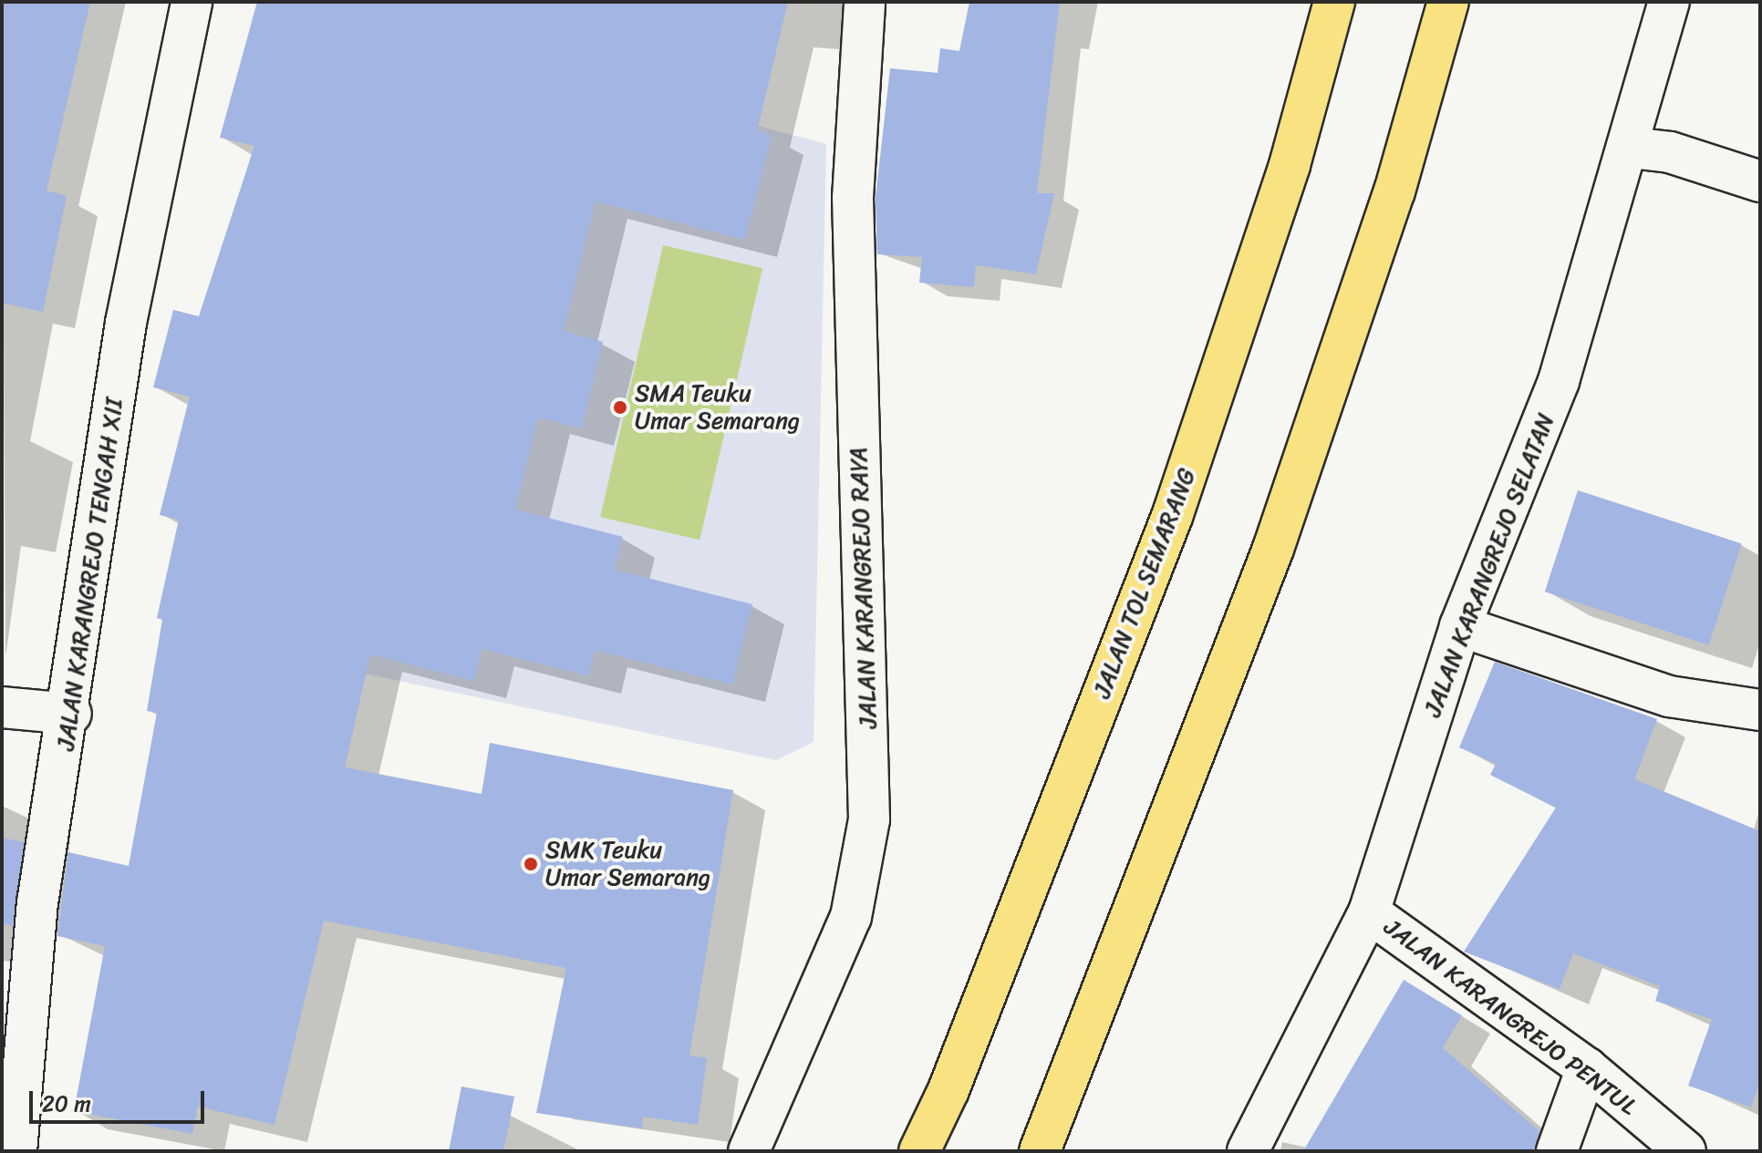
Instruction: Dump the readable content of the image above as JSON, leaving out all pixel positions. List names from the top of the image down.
{
  "streets": {
    "highway": ["JALAN TOL SEMARANG"],
    "street": [
      "JALAN KARANGREJO SELATAN",
      "JALAN KARANGREJO TENGAH XII",
      "JALAN KARANGREJO RAYA",
      "JALAN KARANGREJO PENTUL"
    ]
  },
  "crossings": [
    ["JALAN KARANGREJO SELATAN", "JALAN KARANGREJO PENTUL"]
  ],
  "places": ["SMA Teuku Umar Semarang", "SMK Teuku Umar Semarang"],
  "scale_bar": "20 m"
}
